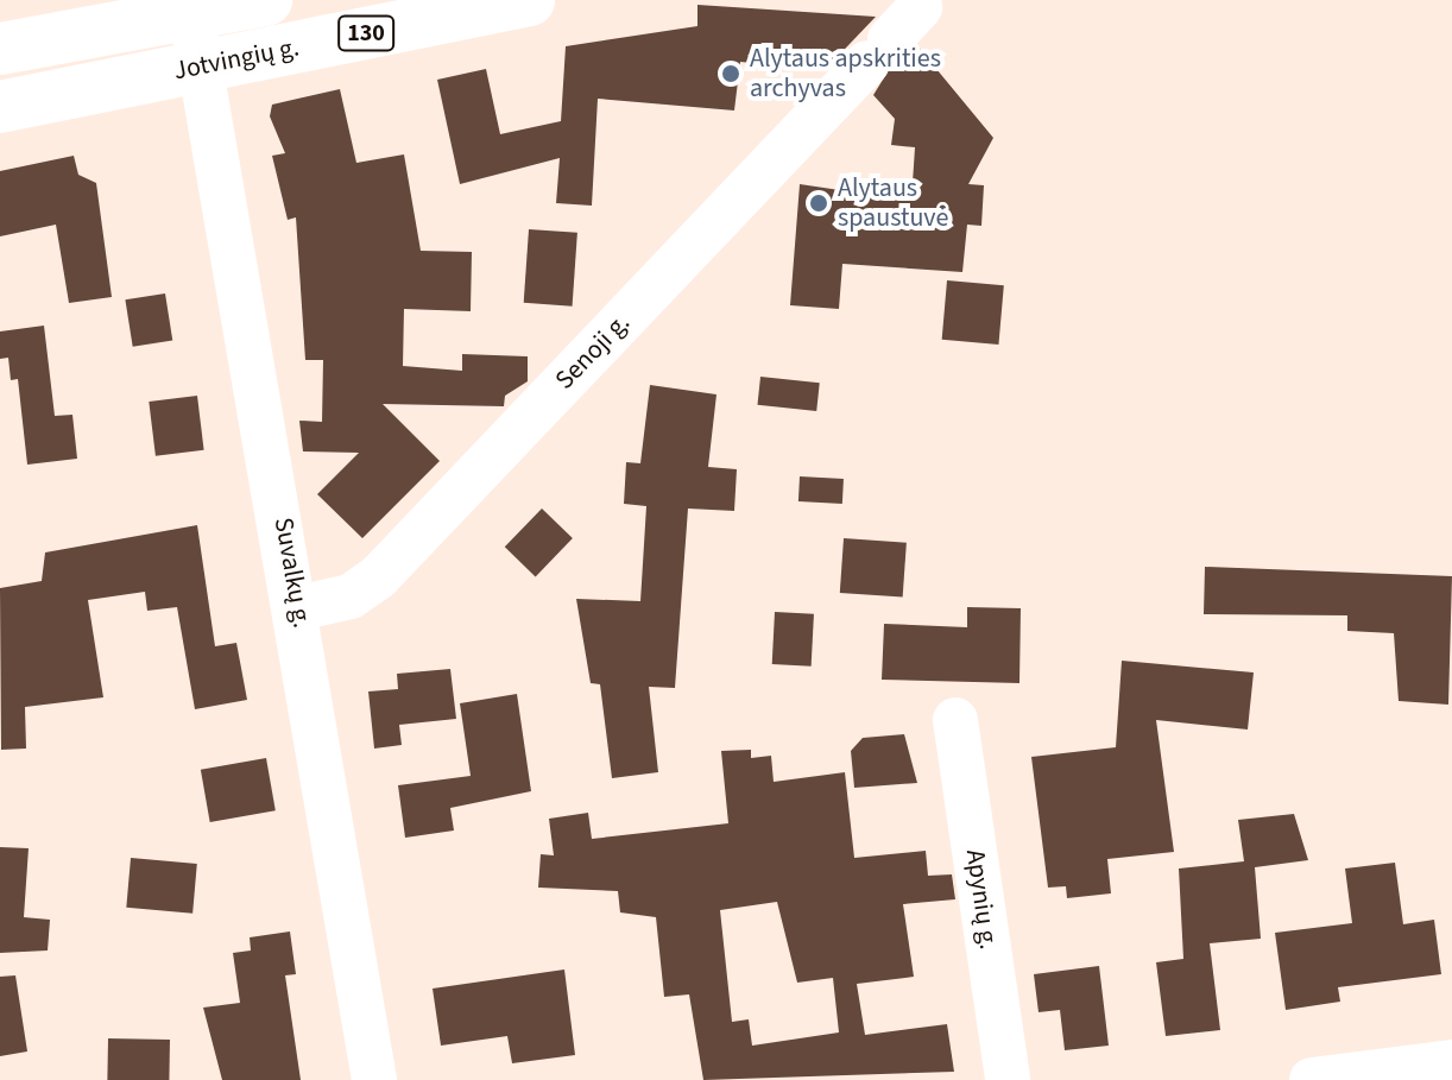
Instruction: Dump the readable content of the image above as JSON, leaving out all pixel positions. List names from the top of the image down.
{
  "streets": {
    "main road": ["130", "Jotvingių g."],
    "street": ["Senoji g.", "Suvalkų g.", "Apynių g."]
  },
  "crossings": [
    ["Jotvingių g.", "Suvalkų g."],
    ["Senoji g.", "Suvalkų g."]
  ],
  "places": ["Alytaus apskrities archyvas", "Alytaus spaustuvė"]
}
